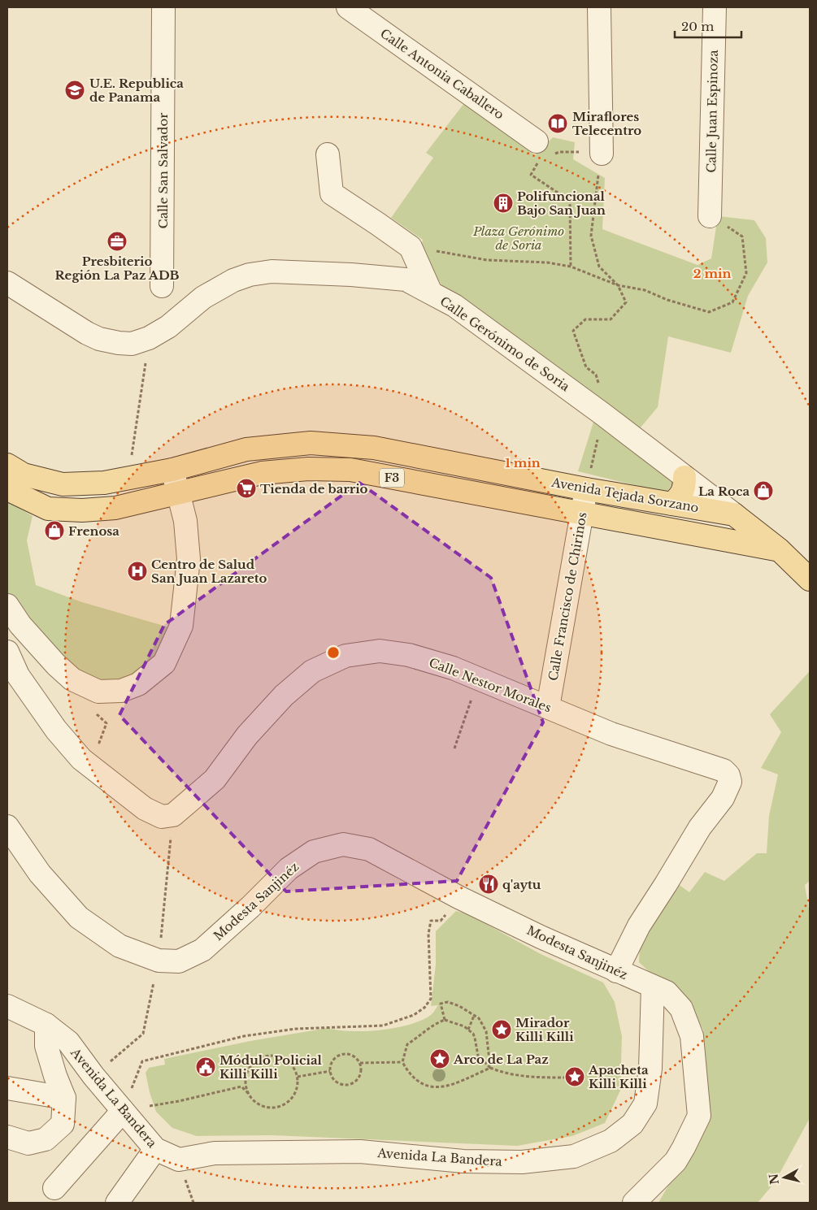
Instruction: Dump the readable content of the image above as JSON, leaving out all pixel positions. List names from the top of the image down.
{
  "streets": {
    "main road": ["F3", "Avenida Tejada Sorzano"],
    "street": [
      "Calle Antonia Caballero",
      "Calle Juan Espinoza",
      "Calle San Salvador",
      "Calle Gerónimo de Soria",
      "Calle Francisco de Chirinos",
      "Calle Nestor Morales",
      "Modesta Sanjinéz",
      "Avenida La Bandera"
    ]
  },
  "crossings": [
    ["Calle Gerónimo de Soria", "Avenida Tejada Sorzano"],
    ["Avenida Tejada Sorzano", "Calle Francisco de Chirinos"],
    ["Calle Francisco de Chirinos", "Calle Nestor Morales"],
    ["Calle Nestor Morales", "Modesta Sanjinéz"],
    ["Modesta Sanjinéz", "Avenida La Bandera"]
  ],
  "parks": ["Plaza Gerónimo de Soria"],
  "places": {
    "school or university": ["U.E. Republica de Panama"],
    "library": ["Miraflores Telecentro"],
    "building": ["Polifuncional Bajo San Juan"],
    "office": ["Presbiterio Región La Paz ADB"],
    "supermarket": ["Tienda de barrio"],
    "shop": ["La Roca", "Frenosa"],
    "hospital": ["Centro de Salud San Juan Lazareto"],
    "restaurant": ["q'aytu"],
    "place": ["Mirador Killi Killi", "Arco de La Paz", "Apacheta Killi Killi"],
    "public building": ["Módulo Policial Killi Killi"]
  },
  "scale_bar": "20 m",
  "north": "left",
  "rings": ["2 min", "1 min"]
}
